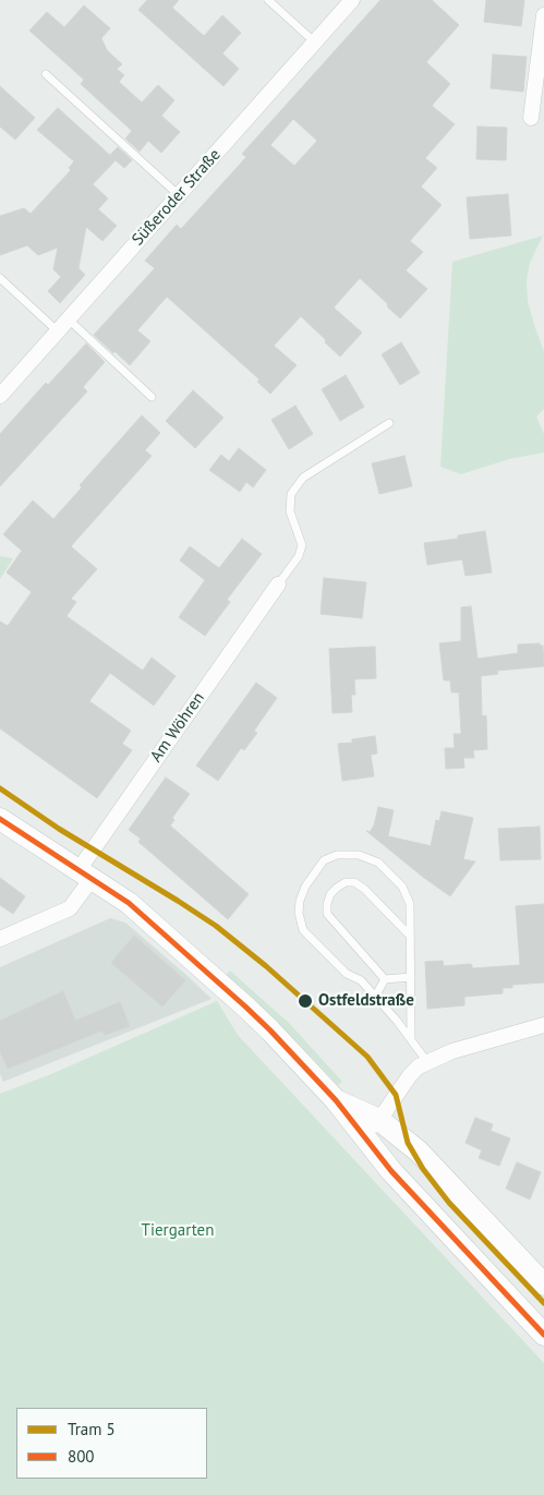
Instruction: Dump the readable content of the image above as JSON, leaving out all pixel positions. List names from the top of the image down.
{
  "streets": {
    "street": ["Süßeroder Straße", "Am Wöhren"]
  },
  "parks": ["Tiergarten"],
  "places": ["Ostfeldstraße"],
  "lines": ["tram line 5", "transit line 800"],
  "legend": ["Tram 5", "800"]
}
